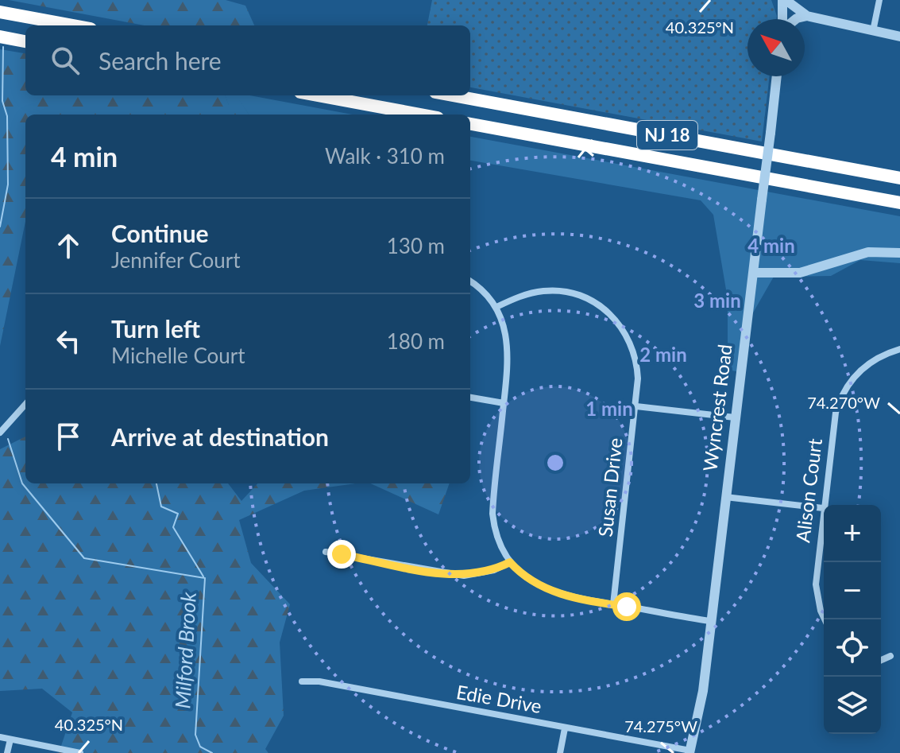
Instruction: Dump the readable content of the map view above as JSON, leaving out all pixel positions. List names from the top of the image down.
{
  "streets": {
    "highway": ["NJ 18"],
    "street": [
      "Wyncrest Road",
      "Susan Drive",
      "Alison Court",
      "Edie Drive"
    ]
  },
  "crossings": [
    ["Wyncrest Road", "Edie Drive"]
  ],
  "water": ["Milford Brook"],
  "north": "top left",
  "page": {
    "search": "Search here",
    "heading": ["4 min", "Walk · 310 m"],
    "list": [
      ["Continue", "Jennifer Court", "130 m"],
      ["Turn left", "Michelle Court", "180 m"],
      "Arrive at destination"
    ],
    "map_buttons": ["+", "−"]
  },
  "coordinates": ["40.325°N", "74.270°W", "74.275°W"],
  "rings": [
    "4 min",
    "3 min",
    "2 min",
    "1 min"
  ]
}
